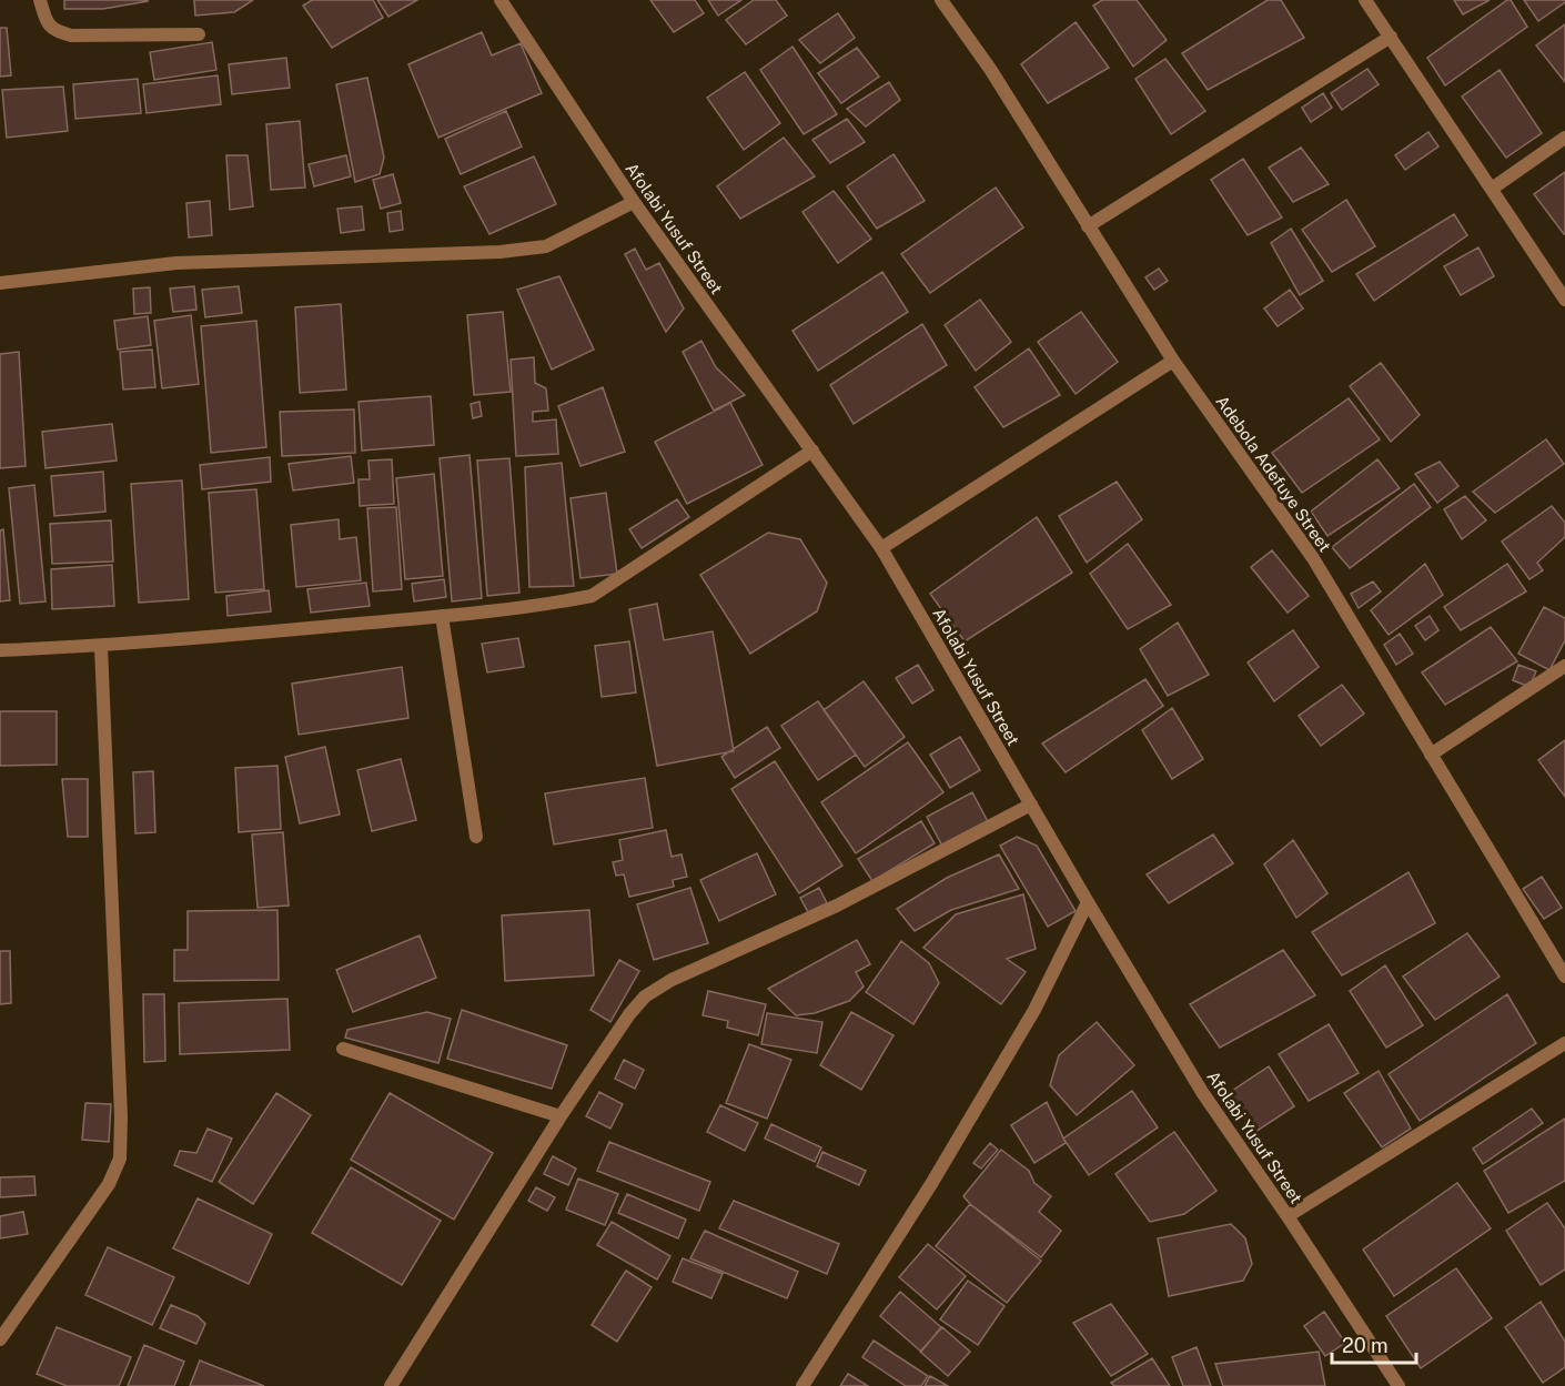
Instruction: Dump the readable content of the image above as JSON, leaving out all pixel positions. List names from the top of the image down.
{
  "streets": {
    "street": ["Afolabi Yusuf Street", "Adebola Adefuye Street"]
  },
  "scale_bar": "20 m"
}
